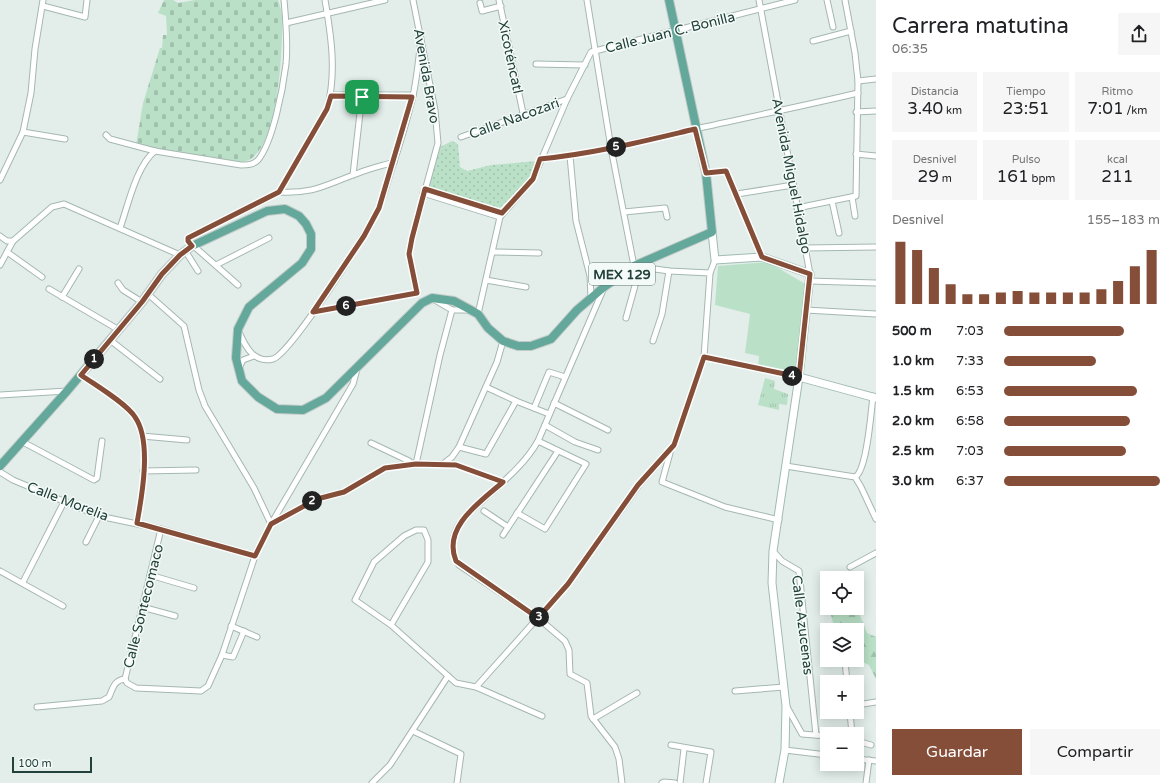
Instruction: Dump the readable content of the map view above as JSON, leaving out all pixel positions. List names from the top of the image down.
{
  "streets": {
    "main road": ["Avenida Miguel Hidalgo", "MEX 129"],
    "street": [
      "Calle Juan C. Bonilla",
      "Xicoténcatl",
      "Avenida Bravo",
      "Calle Nacozari",
      "Calle Morelia",
      "Calle Sontecomaco",
      "Calle Azucenas"
    ]
  },
  "crossings": [
    ["Calle Juan C. Bonilla", "Avenida Miguel Hidalgo"],
    ["Xicoténcatl", "Calle Nacozari"],
    ["Avenida Miguel Hidalgo", "Calle Azucenas"],
    ["Calle Morelia", "Calle Sontecomaco"]
  ],
  "scale_bar": "100 m",
  "page": {
    "heading": ["Carrera matutina", "06:35"],
    "stats": [
      ["Distancia", "3.40 km"],
      ["Tiempo", "23:51"],
      ["Ritmo", "7:01 /km"],
      ["Desnivel", "29 m"],
      ["Pulso", "161 bpm"],
      ["kcal", "211"]
    ],
    "pins": [
      "5",
      "6",
      "1",
      "4",
      "2",
      "3"
    ],
    "chart": ["Desnivel", "155–183 m"],
    "list": [
      {
        "name": "500 m",
        "note": "7:03"
      },
      {
        "name": "1.0 km",
        "note": "7:33"
      },
      {
        "name": "1.5 km",
        "note": "6:53"
      },
      {
        "name": "2.0 km",
        "note": "6:58"
      },
      {
        "name": "2.5 km",
        "note": "7:03"
      },
      {
        "name": "3.0 km",
        "note": "6:37"
      }
    ],
    "map_buttons": ["+", "−"],
    "buttons": ["Guardar", "Compartir"],
    "scale": "100 m"
  }
}
